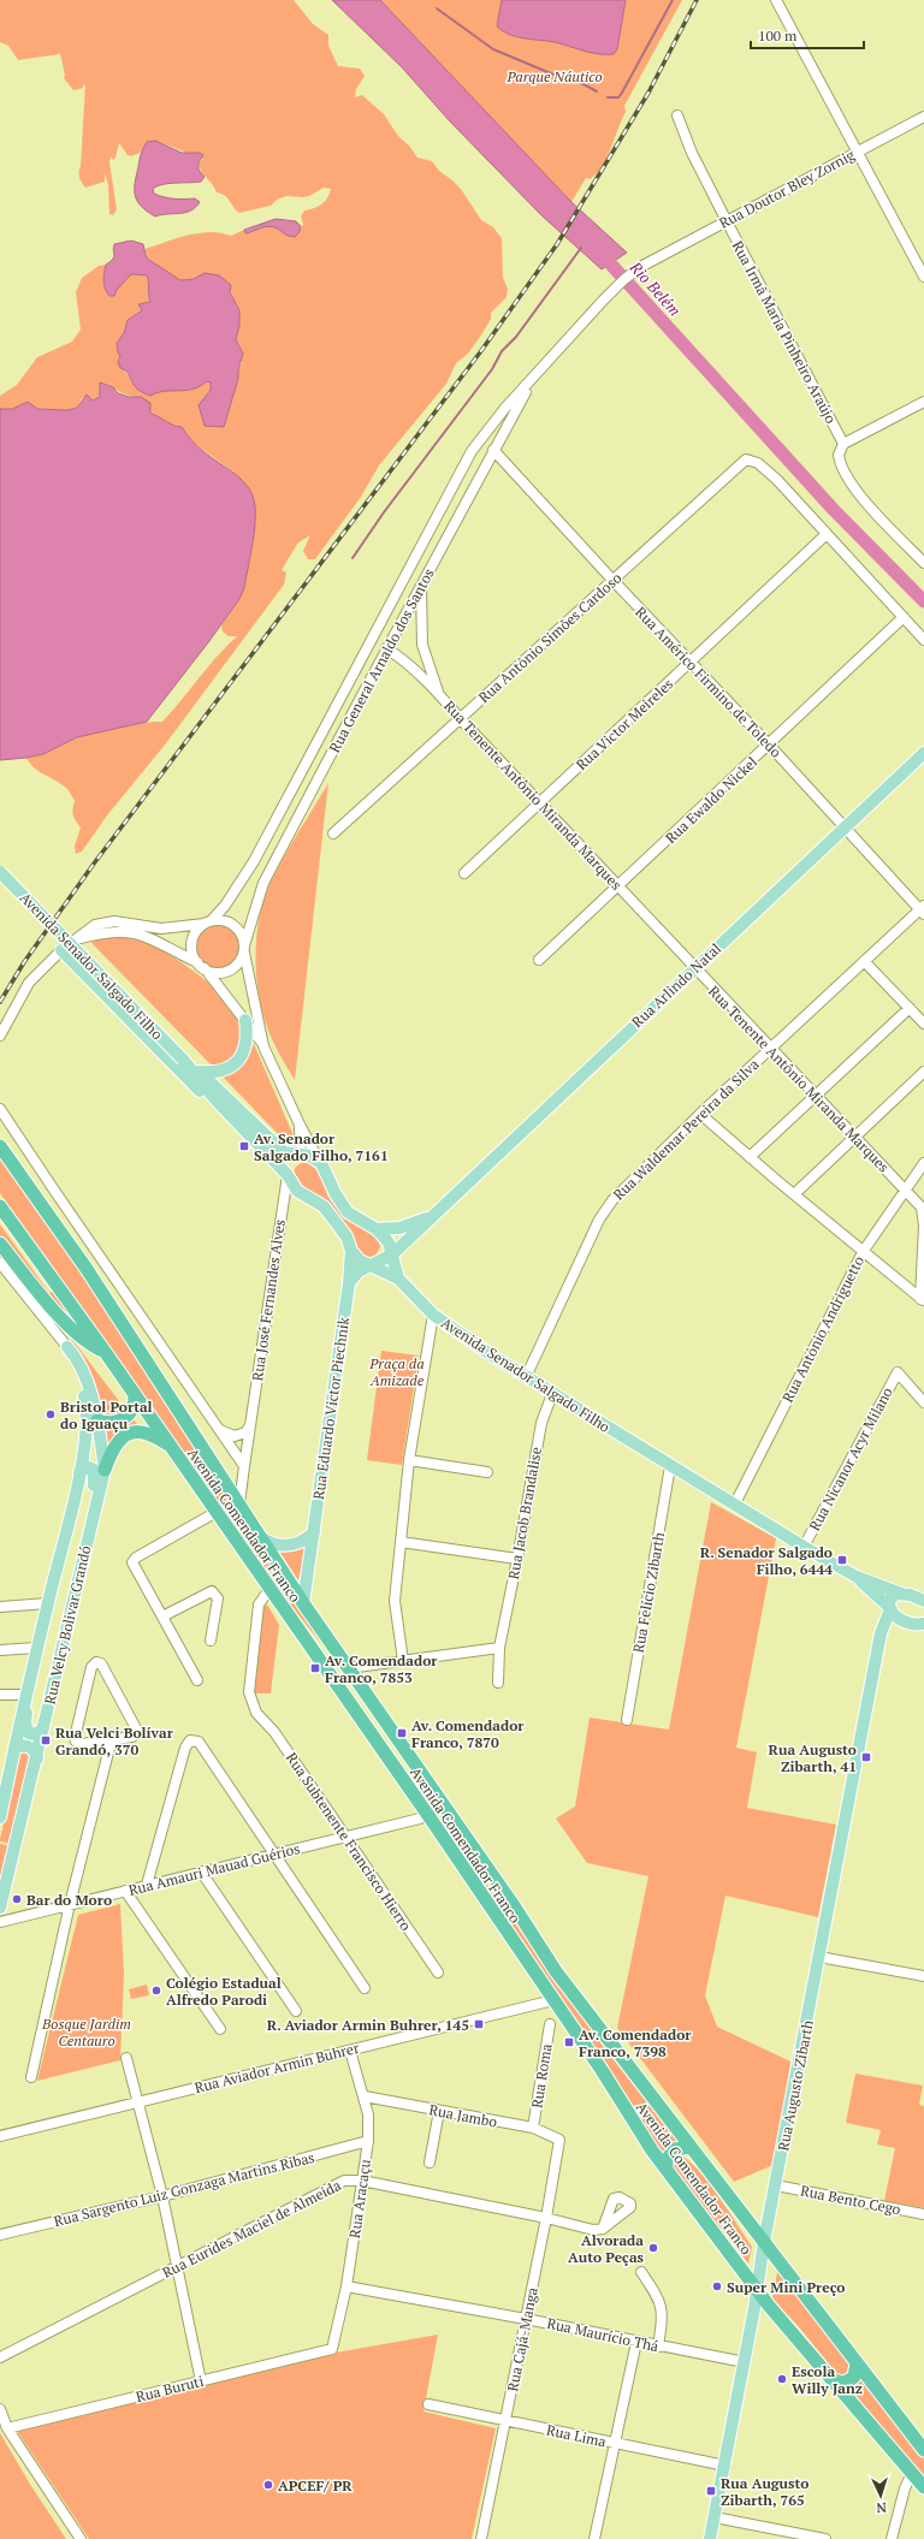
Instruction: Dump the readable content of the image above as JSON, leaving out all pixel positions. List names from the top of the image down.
{
  "streets": {
    "highway": ["Avenida Comendador Franco"],
    "main road": [
      "Avenida Senador Salgado Filho",
      "Rua Arlindo Natal",
      "Rua Eduardo Victor Piechnik",
      "Rua Velcy Bolivar Grandó",
      "Rua Augusto Zibarth"
    ],
    "street": [
      "Rua Doutor Bley Zornig",
      "Rua Irmã Maria Pinheiro Araújo",
      "Rua Antônio Simões Cardoso",
      "Rua General Arnaldo dos Santos",
      "Rua Américo Firmino de Toledo",
      "Rua Victor Meireles",
      "Rua Tenente Antônio Miranda Marques",
      "Rua Ewaldo Nickel",
      "Rua Waldemar Pereira da Silva",
      "Rua José Fernandes Alves",
      "Rua Antônio Andriguetto",
      "Rua Nicanor Acyr Milano",
      "Rua Jacob Brandalise",
      "Rua Felício Zibarth",
      "Rua Subtenente Francisco Hierro",
      "Rua Amauri Mauad Guérios",
      "Rua Aviador Armin Buhrer",
      "Rua Roma",
      "Rua Jambo",
      "Rua Sargento Luiz Gonzaga Martins Ribas",
      "Rua Aracaçu",
      "Rua Bento Cego",
      "Rua Eurides Maciel de Almeida",
      "Rua Maurício Thá",
      "Rua Cajá-Manga",
      "Rua Buruti",
      "Rua Lima"
    ]
  },
  "crossings": [
    ["Rua Doutor Bley Zornig", "Rua Irmã Maria Pinheiro Araújo"],
    ["Rua Doutor Bley Zornig", "Rua General Arnaldo dos Santos"],
    ["Rua Antônio Simões Cardoso", "Rua Américo Firmino de Toledo"],
    ["Rua Antônio Simões Cardoso", "Rua Victor Meireles"],
    ["Rua Antônio Simões Cardoso", "Rua Tenente Antônio Miranda Marques"],
    ["Rua General Arnaldo dos Santos", "Rua Américo Firmino de Toledo"],
    ["Rua General Arnaldo dos Santos", "Rua Tenente Antônio Miranda Marques"],
    ["Rua Américo Firmino de Toledo", "Rua Victor Meireles"],
    ["Rua Américo Firmino de Toledo", "Rua Ewaldo Nickel"],
    ["Rua Américo Firmino de Toledo", "Rua Arlindo Natal"],
    ["Rua Américo Firmino de Toledo", "Rua Waldemar Pereira da Silva"],
    ["Rua Victor Meireles", "Rua Tenente Antônio Miranda Marques"],
    ["Rua Tenente Antônio Miranda Marques", "Rua Ewaldo Nickel"],
    ["Rua Tenente Antônio Miranda Marques", "Rua Arlindo Natal"],
    ["Rua Tenente Antônio Miranda Marques", "Rua Waldemar Pereira da Silva"],
    ["Rua Tenente Antônio Miranda Marques", "Rua Antônio Andriguetto"],
    ["Avenida Senador Salgado Filho", "Rua Arlindo Natal"],
    ["Avenida Senador Salgado Filho", "Rua Waldemar Pereira da Silva"],
    ["Avenida Senador Salgado Filho", "Rua José Fernandes Alves"],
    ["Avenida Senador Salgado Filho", "Rua Antônio Andriguetto"],
    ["Avenida Senador Salgado Filho", "Rua Eduardo Victor Piechnik"],
    ["Avenida Senador Salgado Filho", "Rua Nicanor Acyr Milano"],
    ["Avenida Senador Salgado Filho", "Rua Jacob Brandalise"],
    ["Avenida Senador Salgado Filho", "Rua Felício Zibarth"],
    ["Avenida Senador Salgado Filho", "Rua Augusto Zibarth"],
    ["Rua José Fernandes Alves", "Avenida Comendador Franco"],
    ["Rua Eduardo Victor Piechnik", "Avenida Comendador Franco"],
    ["Avenida Comendador Franco", "Rua Subtenente Francisco Hierro"],
    ["Avenida Comendador Franco", "Rua Amauri Mauad Guérios"],
    ["Avenida Comendador Franco", "Rua Aviador Armin Buhrer"],
    ["Avenida Comendador Franco", "Rua Augusto Zibarth"],
    ["Rua Subtenente Francisco Hierro", "Rua Amauri Mauad Guérios"],
    ["Rua Aviador Armin Buhrer", "Rua Aracaçu"],
    ["Rua Roma", "Rua Jambo"],
    ["Rua Augusto Zibarth", "Rua Bento Cego"],
    ["Rua Augusto Zibarth", "Rua Maurício Thá"],
    ["Rua Augusto Zibarth", "Rua Lima"],
    ["Rua Jambo", "Rua Aracaçu"],
    ["Rua Jambo", "Rua Cajá-Manga"],
    ["Rua Sargento Luiz Gonzaga Martins Ribas", "Rua Aracaçu"],
    ["Rua Aracaçu", "Rua Eurides Maciel de Almeida"],
    ["Rua Aracaçu", "Rua Maurício Thá"],
    ["Rua Aracaçu", "Rua Buruti"],
    ["Rua Eurides Maciel de Almeida", "Rua Cajá-Manga"],
    ["Rua Maurício Thá", "Rua Cajá-Manga"],
    ["Rua Cajá-Manga", "Rua Lima"]
  ],
  "water": ["Rio Belém"],
  "parks": ["Parque Náutico", "Praça da Amizade", "Bosque Jardim Centauro"],
  "places": {
    "transit": [
      "Av. Senador Salgado Filho, 7161",
      "R. Senador Salgado Filho, 6444",
      "Av. Comendador Franco, 7853",
      "Av. Comendador Franco, 7870",
      "Rua Velci Bolívar Grandó, 370",
      "Rua Augusto Zibarth, 41",
      "R. Aviador Armin Buhrer, 145",
      "Av. Comendador Franco, 7398",
      "Rua Augusto Zibarth, 765"
    ],
    "other": [
      "Bristol Portal do Iguaçu",
      "Bar do Moro",
      "Colégio Estadual Alfredo Parodi",
      "Alvorada Auto Peças",
      "Super Mini Preço",
      "Escola Willy Janz",
      "APCEF/ PR"
    ]
  },
  "scale_bar": "100 m",
  "north": "bottom"
}
